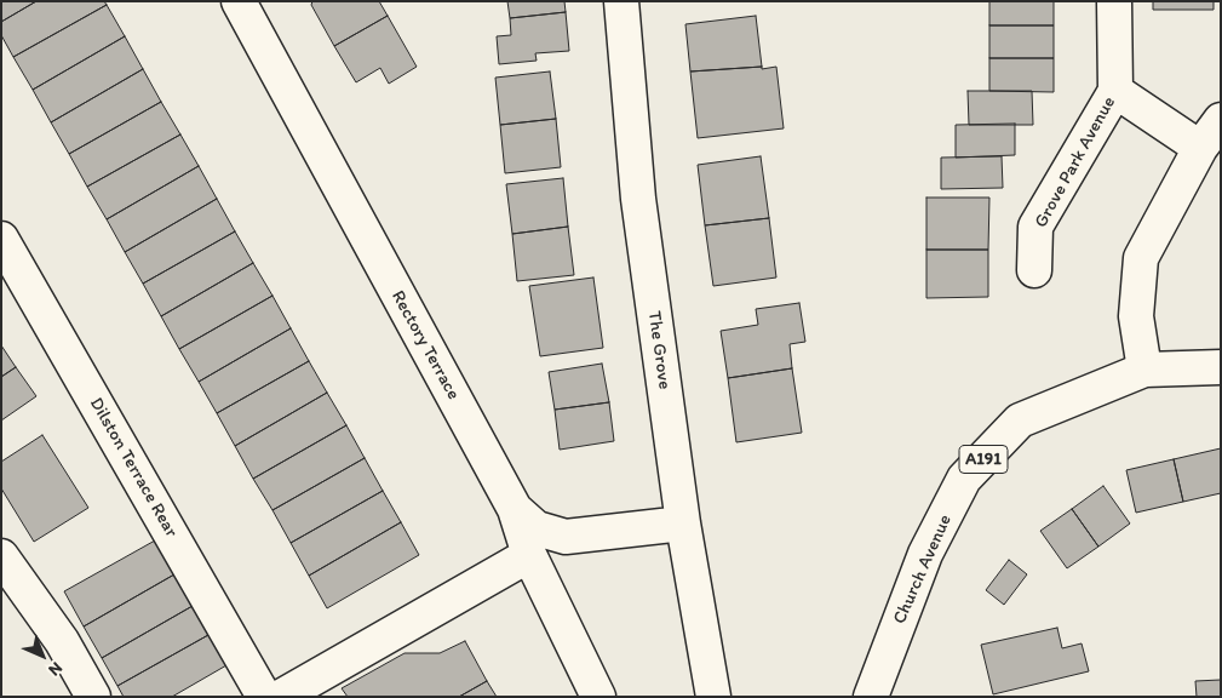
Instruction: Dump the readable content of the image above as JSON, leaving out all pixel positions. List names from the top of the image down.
{
  "streets": {
    "street": [
      "Grove Park Avenue",
      "Rectory Terrace",
      "The Grove",
      "A191",
      "Dilston Terrace Rear",
      "Church Avenue"
    ]
  },
  "north": "bottom right"
}
